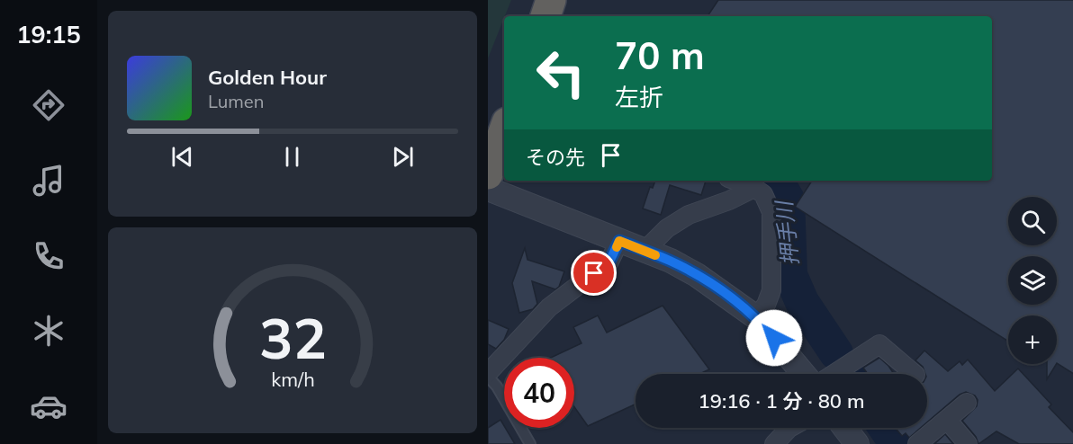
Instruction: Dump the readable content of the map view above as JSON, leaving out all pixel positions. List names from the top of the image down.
{
  "water": ["押手川"],
  "page": {
    "tabs": "19:15",
    "turn": ["70 m", "左折"],
    "song": ["Golden Hour", "Lumen"],
    "then": "その先",
    "map_buttons": "+",
    "limit": "40",
    "trip": "19:16 · 1 分 · 80 m",
    "gauge": ["32", "km/h"]
  }
}
